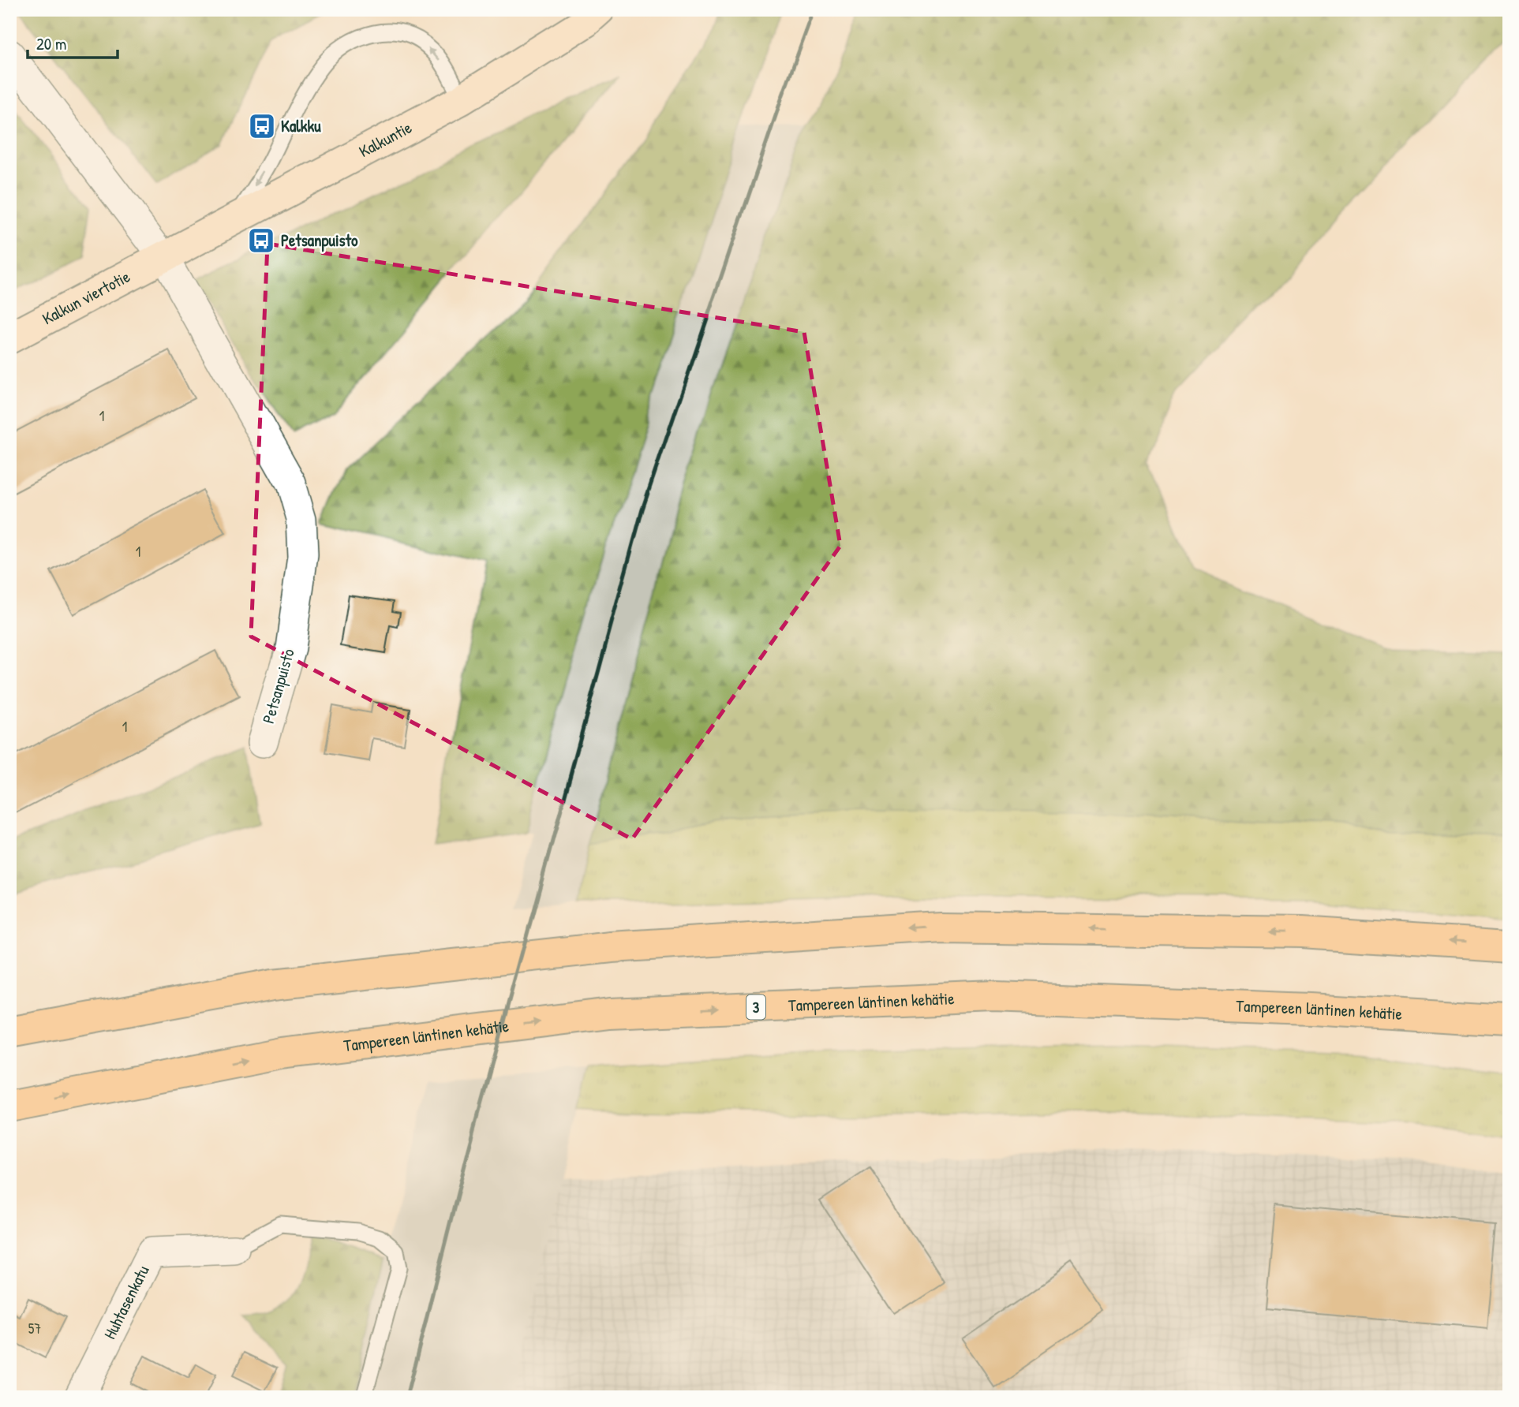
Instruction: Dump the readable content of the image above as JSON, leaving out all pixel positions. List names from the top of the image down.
{
  "streets": {
    "highway": ["Tampereen läntinen kehätie", "3"],
    "street": [
      "Kalkuntie",
      "Kalkun viertotie",
      "Petsanpuisto",
      "Huhtasenkatu"
    ]
  },
  "crossings": [
    ["Kalkuntie", "Kalkun viertotie"],
    ["Kalkuntie", "Petsanpuisto"],
    ["Kalkun viertotie", "Petsanpuisto"]
  ],
  "places": {
    "bus stop": ["Kalkku", "Petsanpuisto"]
  },
  "house_numbers": [
    "1",
    "1",
    "1",
    "57"
  ],
  "scale_bar": "20 m"
}
